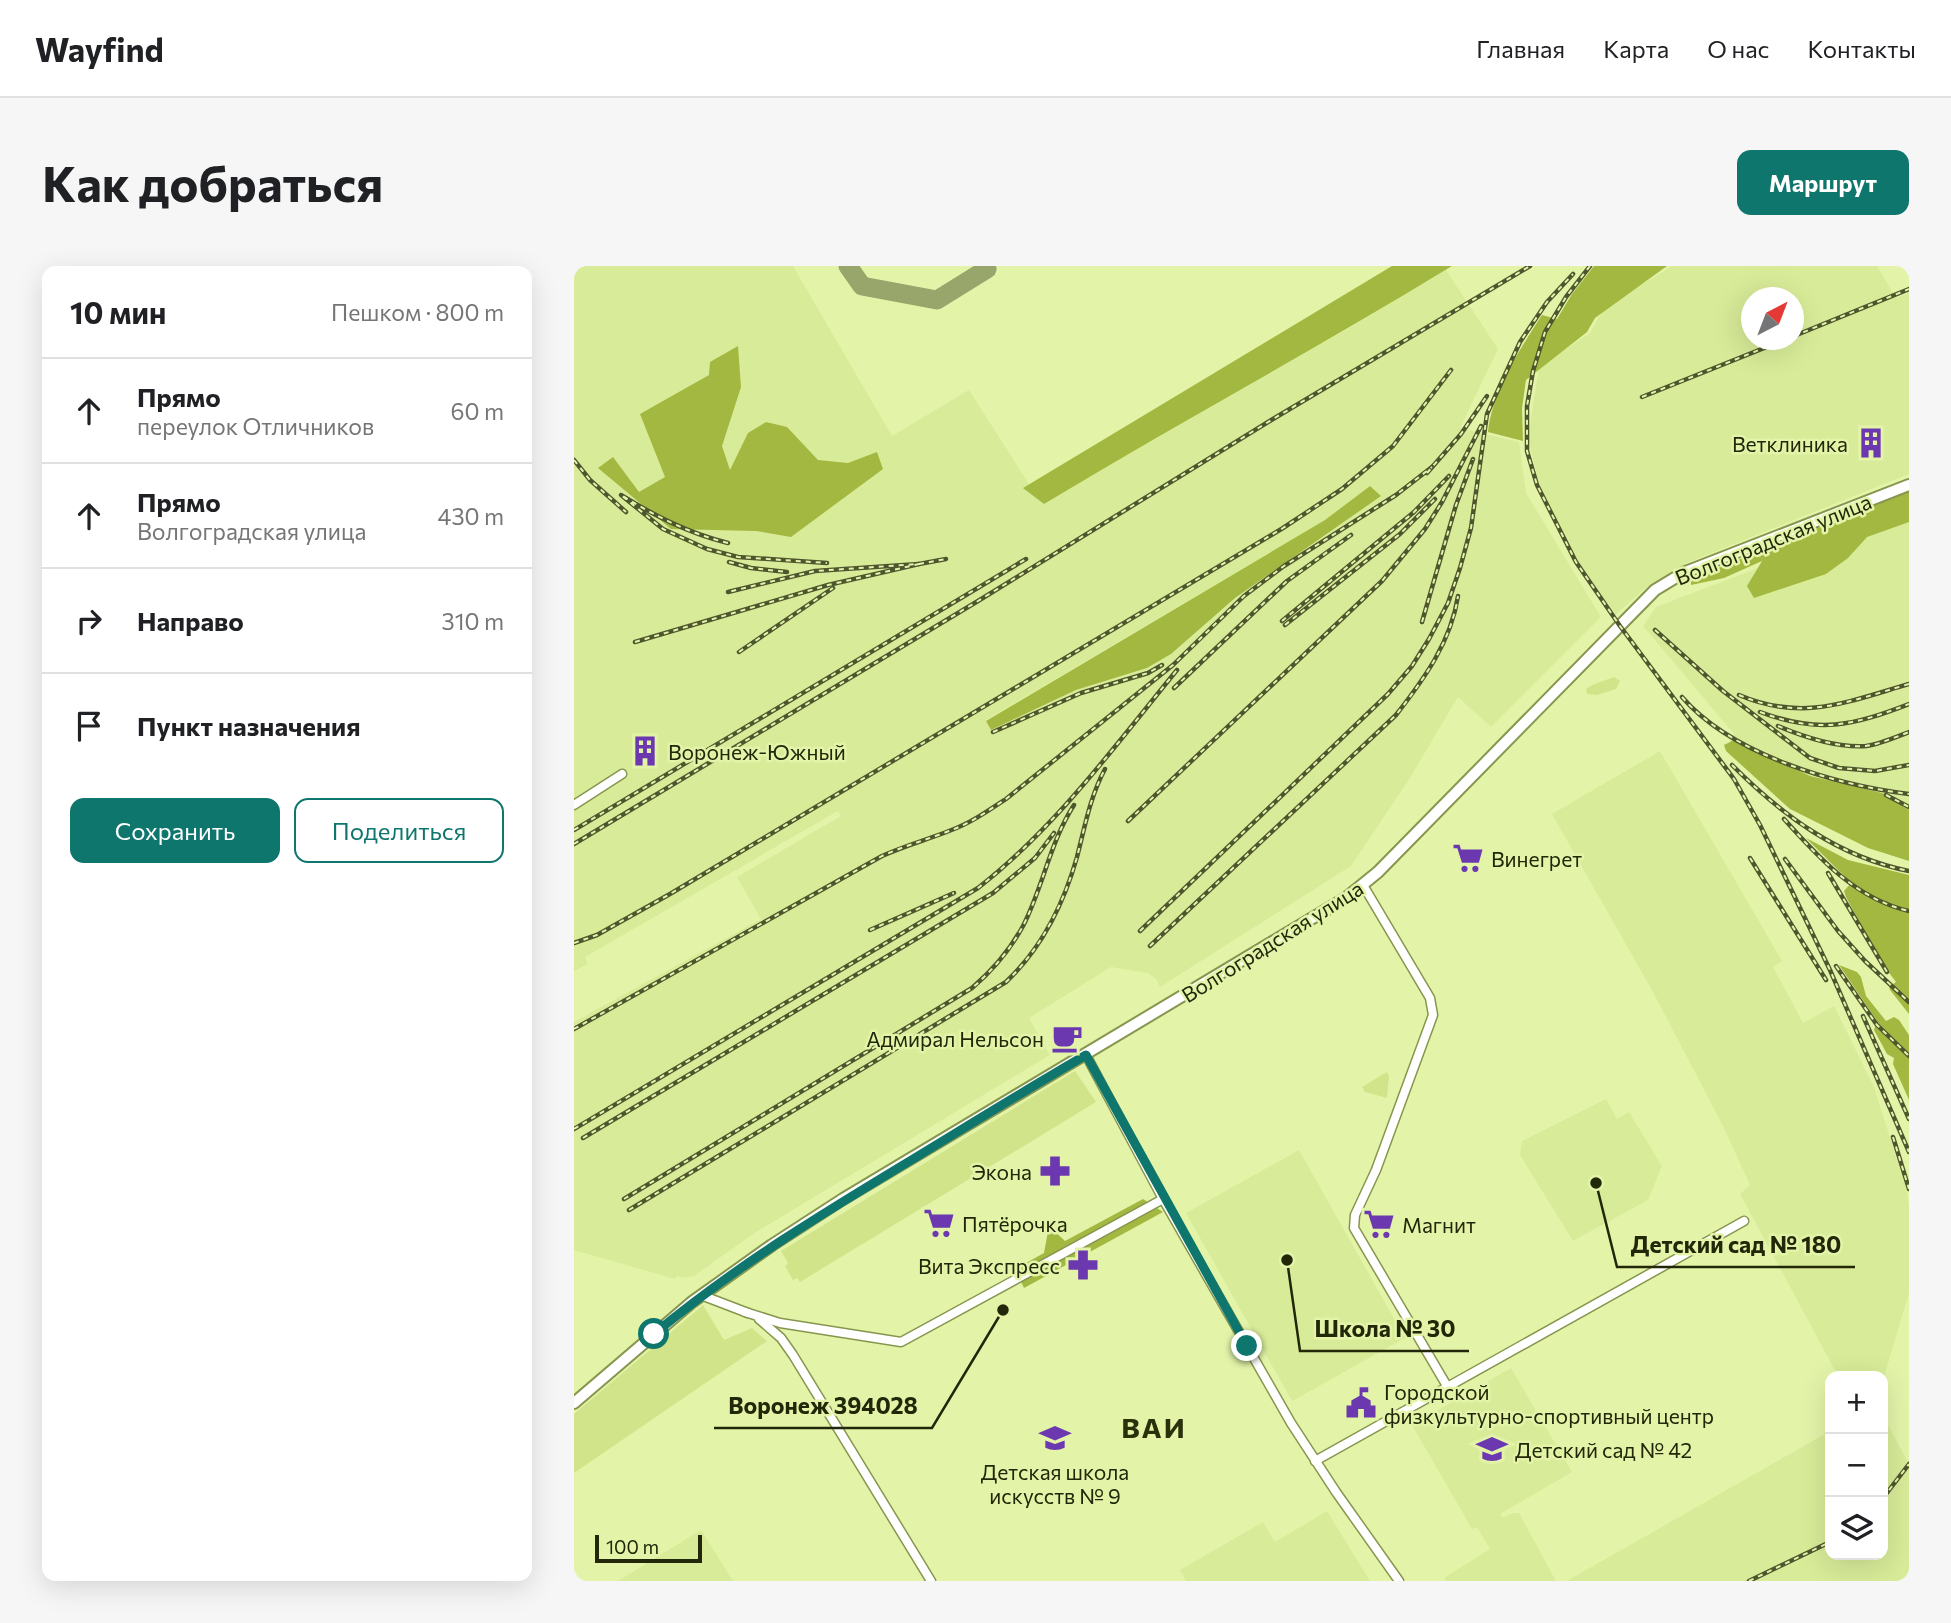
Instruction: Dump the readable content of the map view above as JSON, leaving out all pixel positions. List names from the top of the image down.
{
  "streets": {
    "main road": ["Волгоградская улица"]
  },
  "districts": ["ВАИ"],
  "places": {
    "building": ["Ветклиника", "Воронеж-Южный"],
    "supermarket": ["Винегрет", "Пятёрочка", "Магнит"],
    "cafe": ["Адмирал Нельсон"],
    "pharmacy": ["Экона", "Вита Экспресс"],
    "other": ["Детский сад № 180", "Школа № 30", "Воронеж 394028"],
    "public building": ["Городской физкультурно-спортивный центр"],
    "school or university": ["Детская школа искусств № 9", "Детский сад № 42"]
  },
  "scale_bar": "100 m",
  "north": "top right",
  "page": {
    "header": "Wayfind",
    "nav": [
      "Главная",
      "Карта",
      "О нас",
      "Контакты"
    ],
    "buttons": [
      "Маршрут",
      ["Сохранить", "Поделиться"]
    ],
    "title": "Как добраться",
    "heading": ["10 мин", "Пешком · 800 m"],
    "list": [
      ["Прямо", "переулок Отличников", "60 m"],
      ["Прямо", "Волгоградская улица", "430 m"],
      ["Направо", "310 m"],
      "Пункт назначения"
    ],
    "map_buttons": ["+", "−"],
    "scale": "100 m"
  }
}
